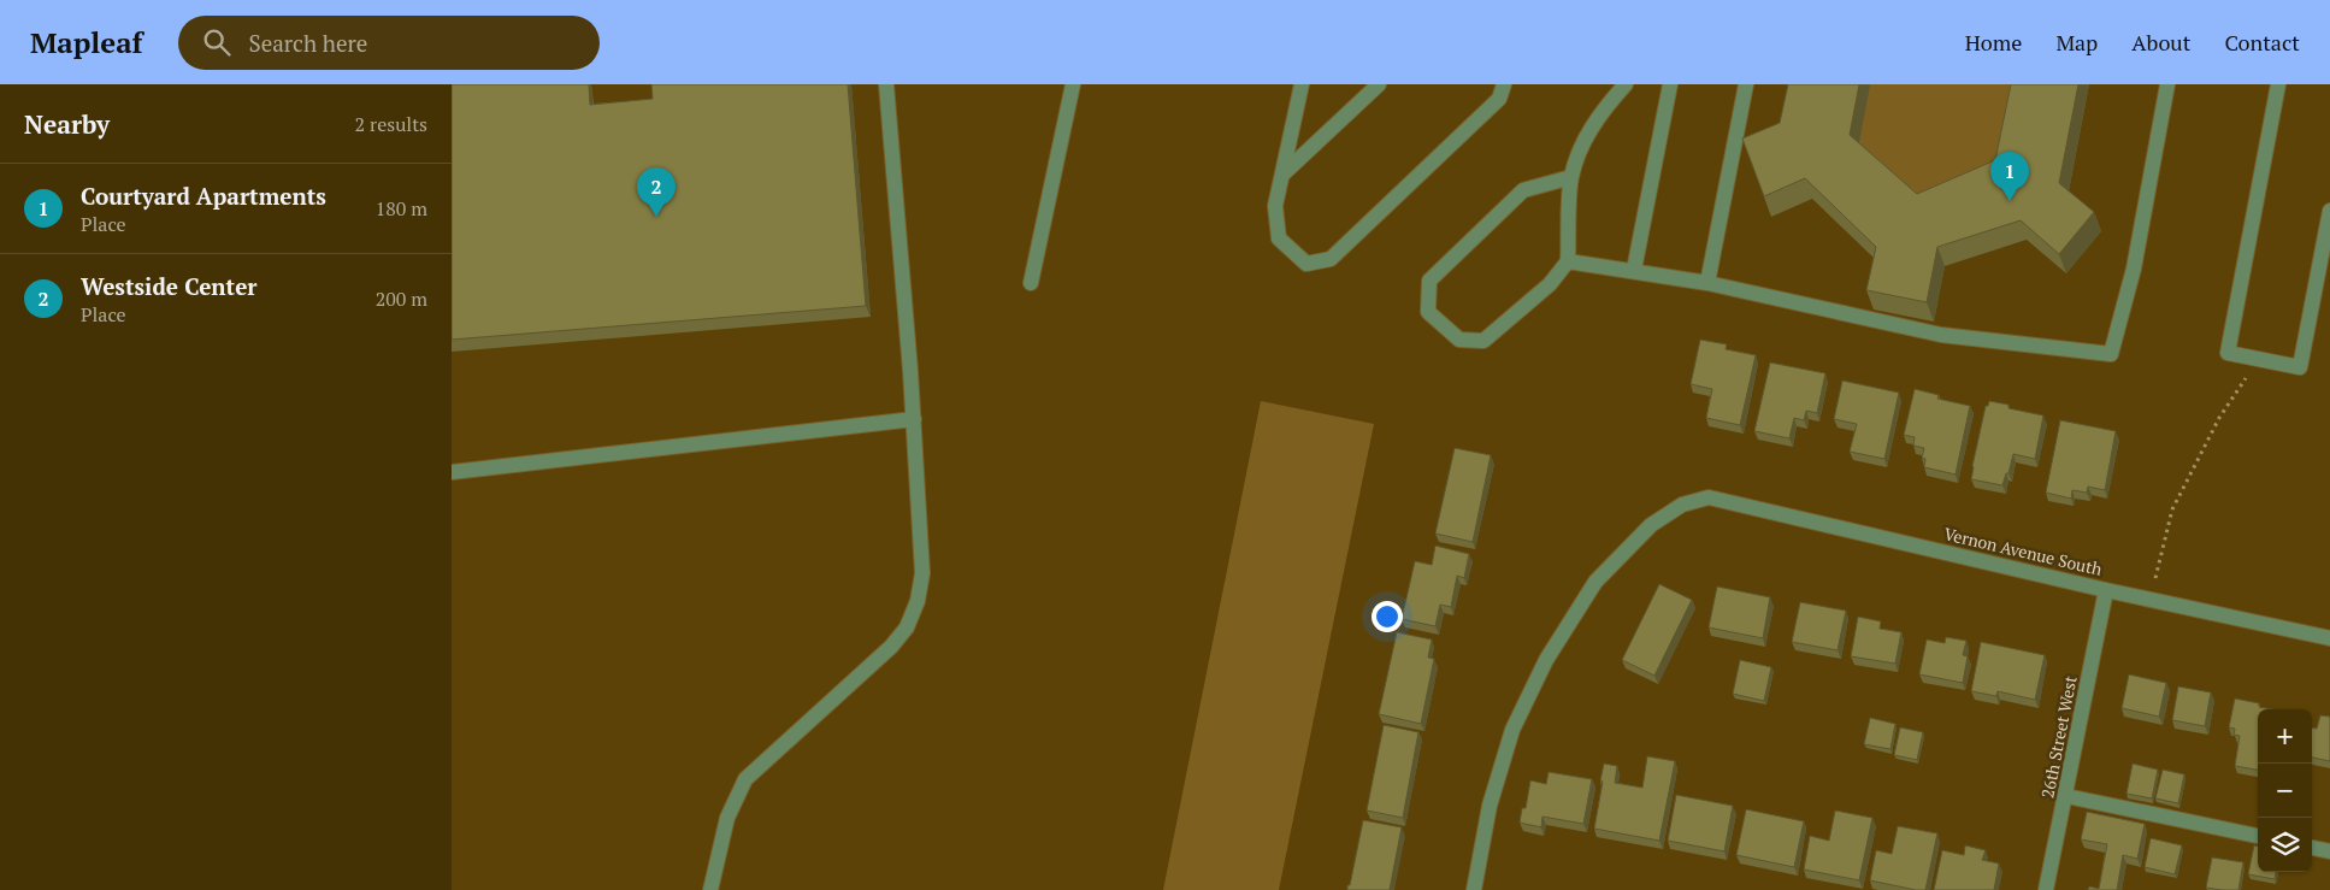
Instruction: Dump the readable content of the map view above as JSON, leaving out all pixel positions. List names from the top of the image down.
{
  "streets": {
    "street": ["Vernon Avenue South", "26th Street West"]
  },
  "crossings": [
    ["Vernon Avenue South", "26th Street West"]
  ],
  "page": {
    "header": "Mapleaf",
    "search": "Search here",
    "nav": [
      "Home",
      "Map",
      "About",
      "Contact"
    ],
    "heading": ["Nearby", "2 results"],
    "pins": ["1", "2"],
    "list": [
      {
        "mark": "1",
        "name": "Courtyard Apartments",
        "note": "Place",
        "value": "180 m"
      },
      {
        "mark": "2",
        "name": "Westside Center",
        "note": "Place",
        "value": "200 m"
      }
    ],
    "map_buttons": ["+", "−"]
  }
}
